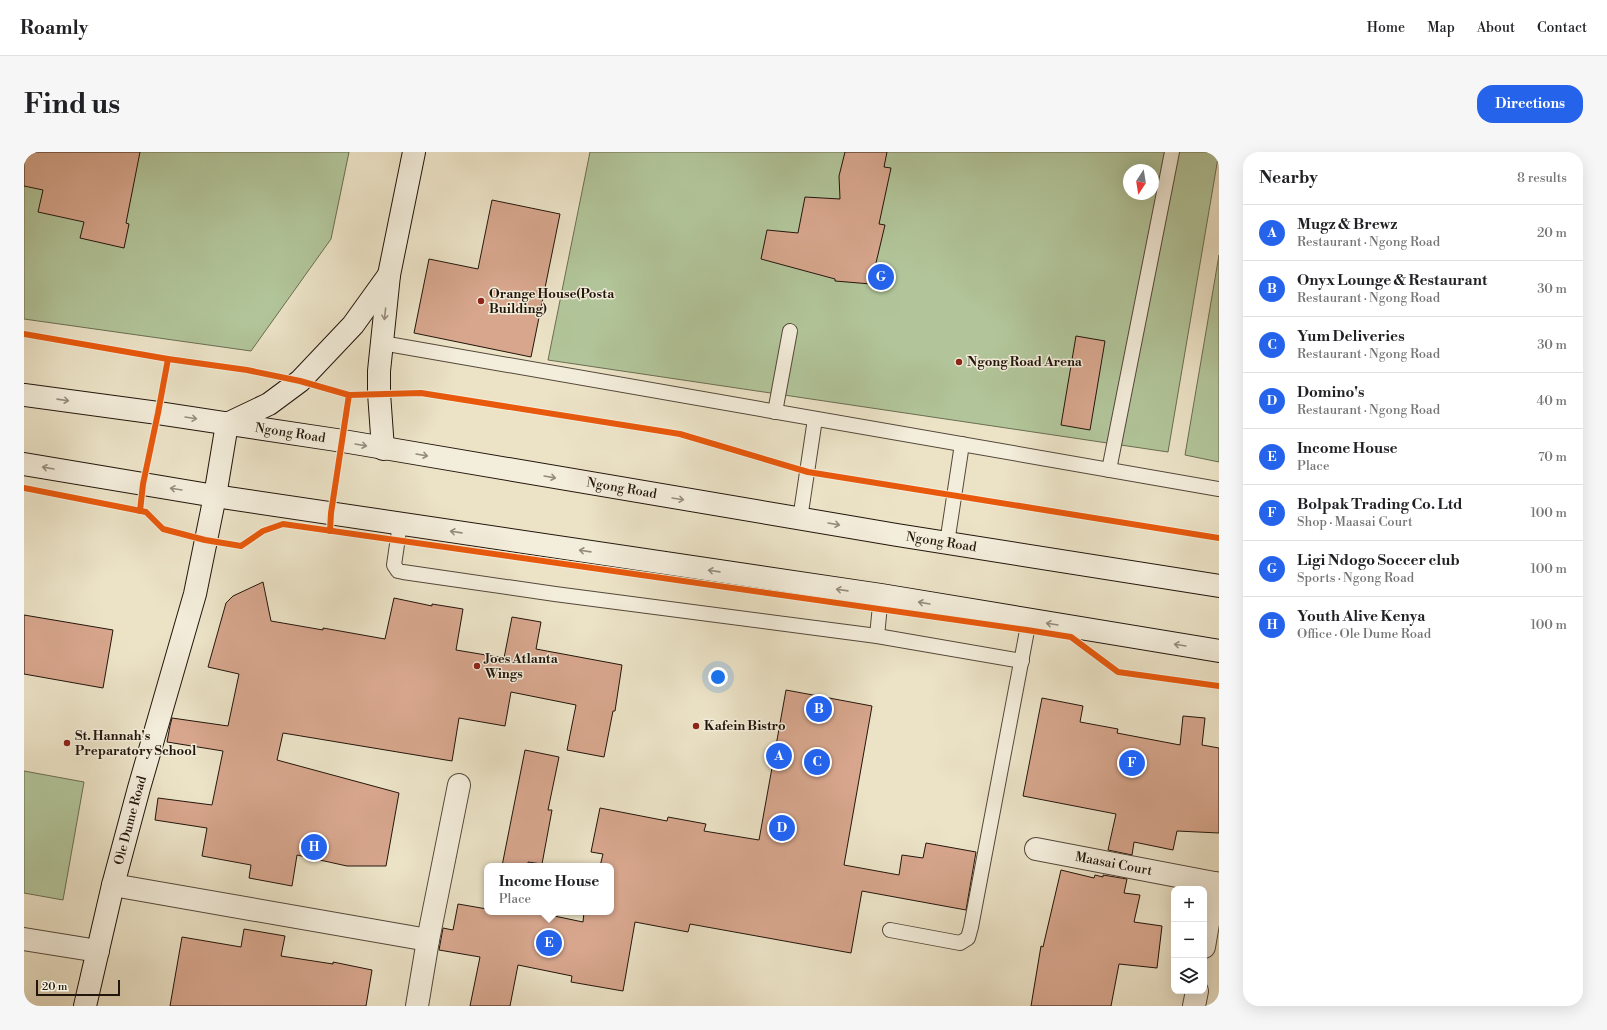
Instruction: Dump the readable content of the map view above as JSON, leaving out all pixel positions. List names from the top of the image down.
{
  "streets": {
    "main road": ["Ngong Road", "Ole Dume Road", "Maasai Court"]
  },
  "crossings": [
    ["Ngong Road", "Ole Dume Road"]
  ],
  "places": [
    "Orange House(Posta Building)",
    "Ngong Road Arena",
    "Joes Atlanta Wings",
    "Kafein Bistro",
    "St. Hannah's Preparatory School"
  ],
  "scale_bar": "20 m",
  "north": "bottom",
  "page": {
    "header": "Roamly",
    "nav": [
      "Home",
      "Map",
      "About",
      "Contact"
    ],
    "buttons": "Directions",
    "title": "Find us",
    "heading": ["Nearby", "8 results"],
    "list": [
      {
        "mark": "A",
        "name": "Mugz & Brewz",
        "note": "Restaurant · Ngong Road",
        "value": "20 m"
      },
      {
        "mark": "B",
        "name": "Onyx Lounge & Restaurant",
        "note": "Restaurant · Ngong Road",
        "value": "30 m"
      },
      {
        "mark": "C",
        "name": "Yum Deliveries",
        "note": "Restaurant · Ngong Road",
        "value": "30 m"
      },
      {
        "mark": "D",
        "name": "Domino's",
        "note": "Restaurant · Ngong Road",
        "value": "40 m"
      },
      {
        "mark": "E",
        "name": "Income House",
        "note": "Place",
        "value": "70 m"
      },
      {
        "mark": "F",
        "name": "Bolpak Trading Co. Ltd",
        "note": "Shop · Maasai Court",
        "value": "100 m"
      },
      {
        "mark": "G",
        "name": "Ligi Ndogo Soccer club",
        "note": "Sports · Ngong Road",
        "value": "100 m"
      },
      {
        "mark": "H",
        "name": "Youth Alive Kenya",
        "note": "Office · Ole Dume Road",
        "value": "100 m"
      }
    ],
    "pins": [
      "G",
      "B",
      "A",
      "C",
      "F",
      "D",
      "H",
      "E"
    ],
    "popup": ["Income House", "Place"],
    "map_buttons": ["+", "−"],
    "scale": "20 m"
  }
}
